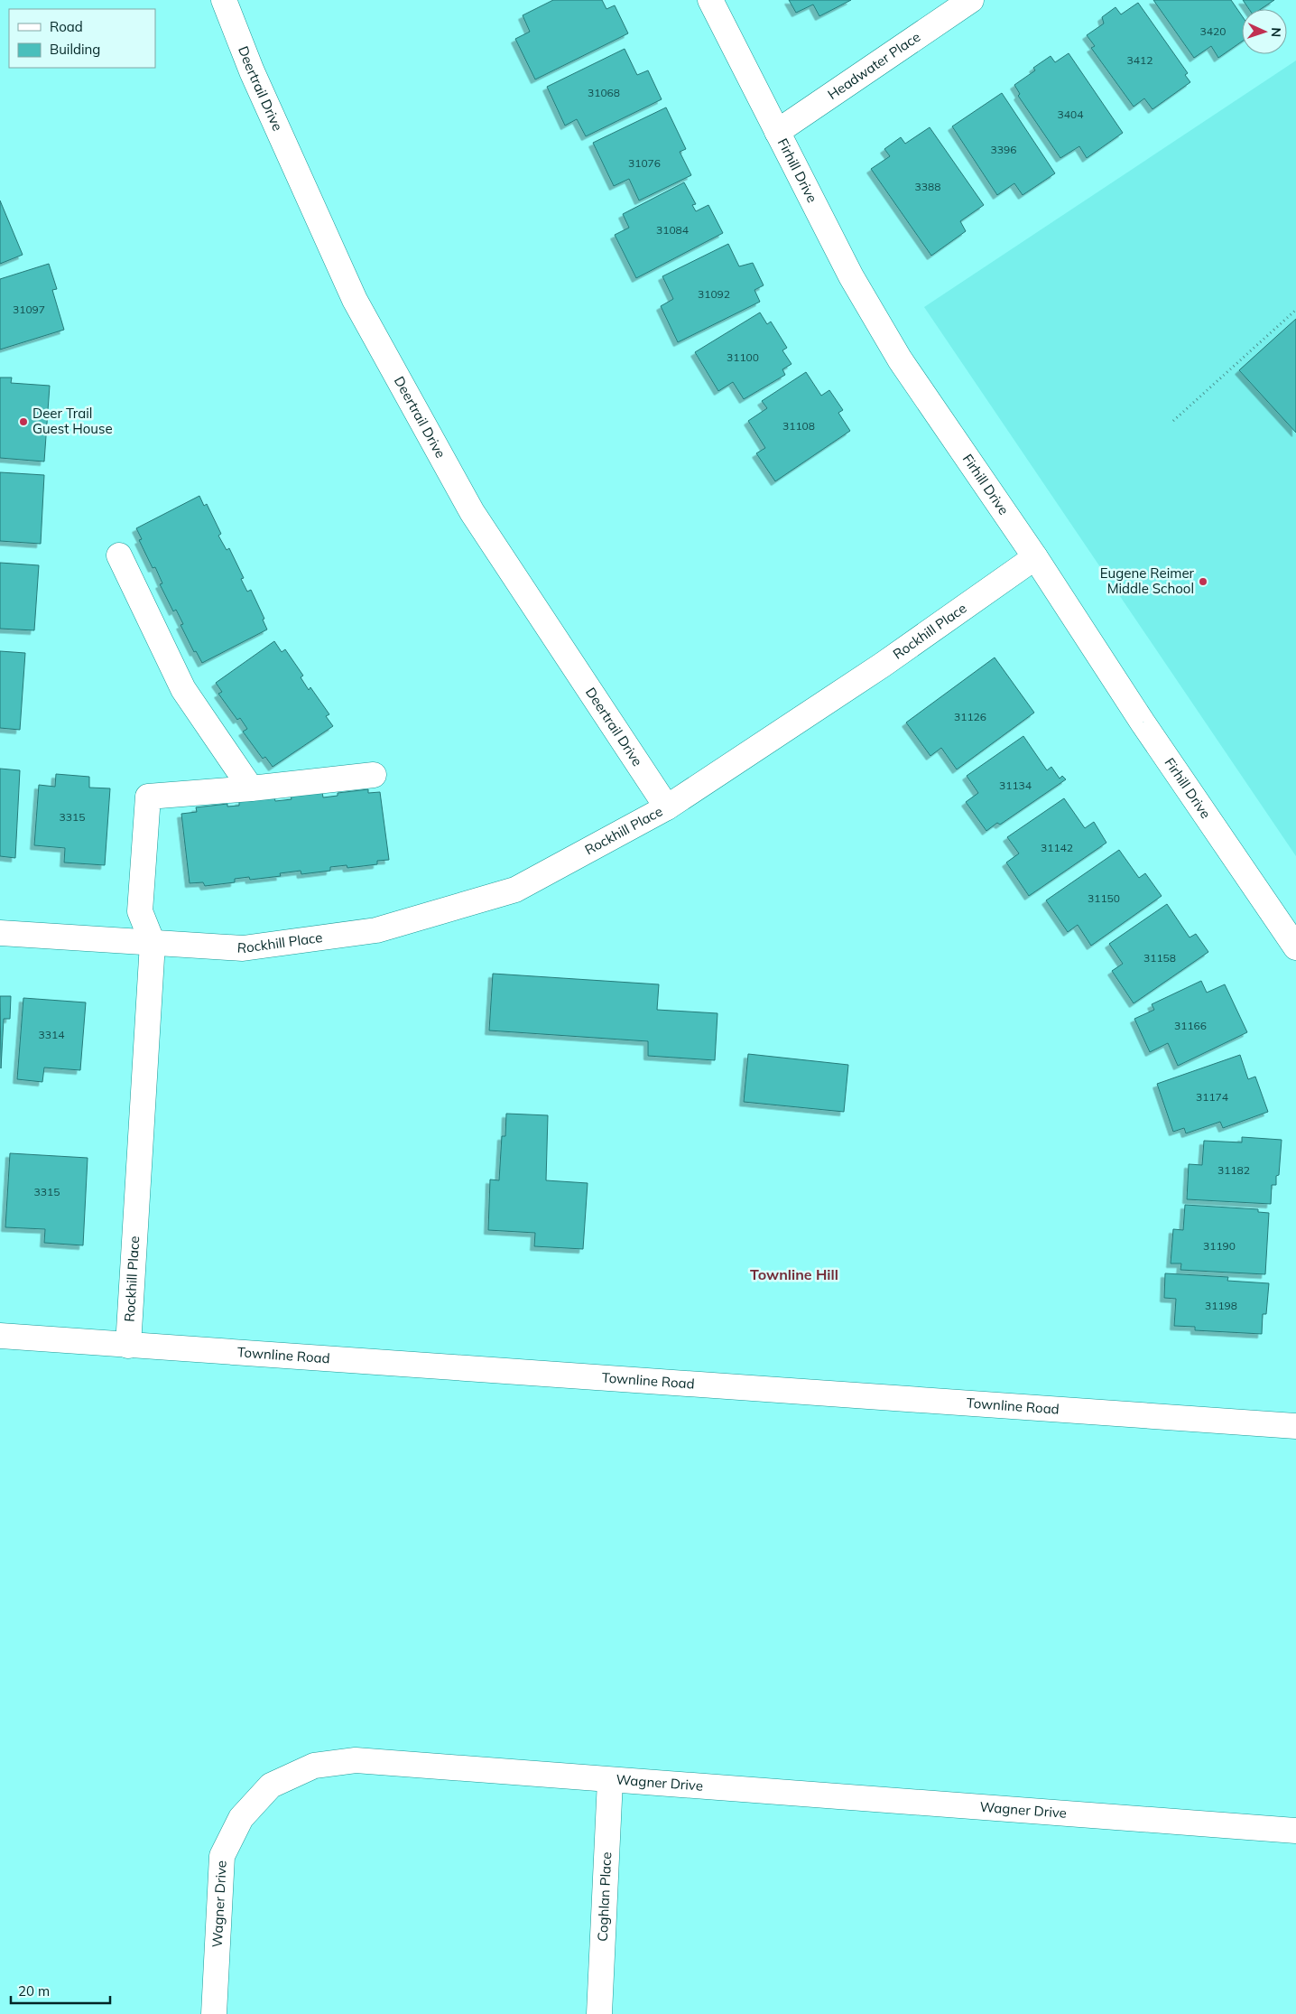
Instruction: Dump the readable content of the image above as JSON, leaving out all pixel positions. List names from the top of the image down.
{
  "streets": {
    "street": [
      "Headwater Place",
      "Deertrail Drive",
      "Firhill Drive",
      "Rockhill Place",
      "Townline Road",
      "Wagner Drive",
      "Coghlan Place"
    ]
  },
  "crossings": [
    ["Headwater Place", "Firhill Drive"],
    ["Deertrail Drive", "Rockhill Place"],
    ["Firhill Drive", "Rockhill Place"],
    ["Rockhill Place", "Townline Road"],
    ["Wagner Drive", "Coghlan Place"]
  ],
  "districts": ["Townline Hill"],
  "places": ["Deer Trail Guest House", "Eugene Reimer Middle School"],
  "house_numbers": [
    "3420",
    "3412",
    "31068",
    "3404",
    "3396",
    "31076",
    "3388",
    "31084",
    "31092",
    "31097",
    "31100",
    "31108",
    "31126",
    "31134",
    "3315",
    "31142",
    "31150",
    "31158",
    "31166",
    "3314",
    "31174",
    "31182",
    "3315",
    "31190",
    "31198"
  ],
  "legend": ["Road", "Building"],
  "scale_bar": "20 m",
  "north": "right"
}
